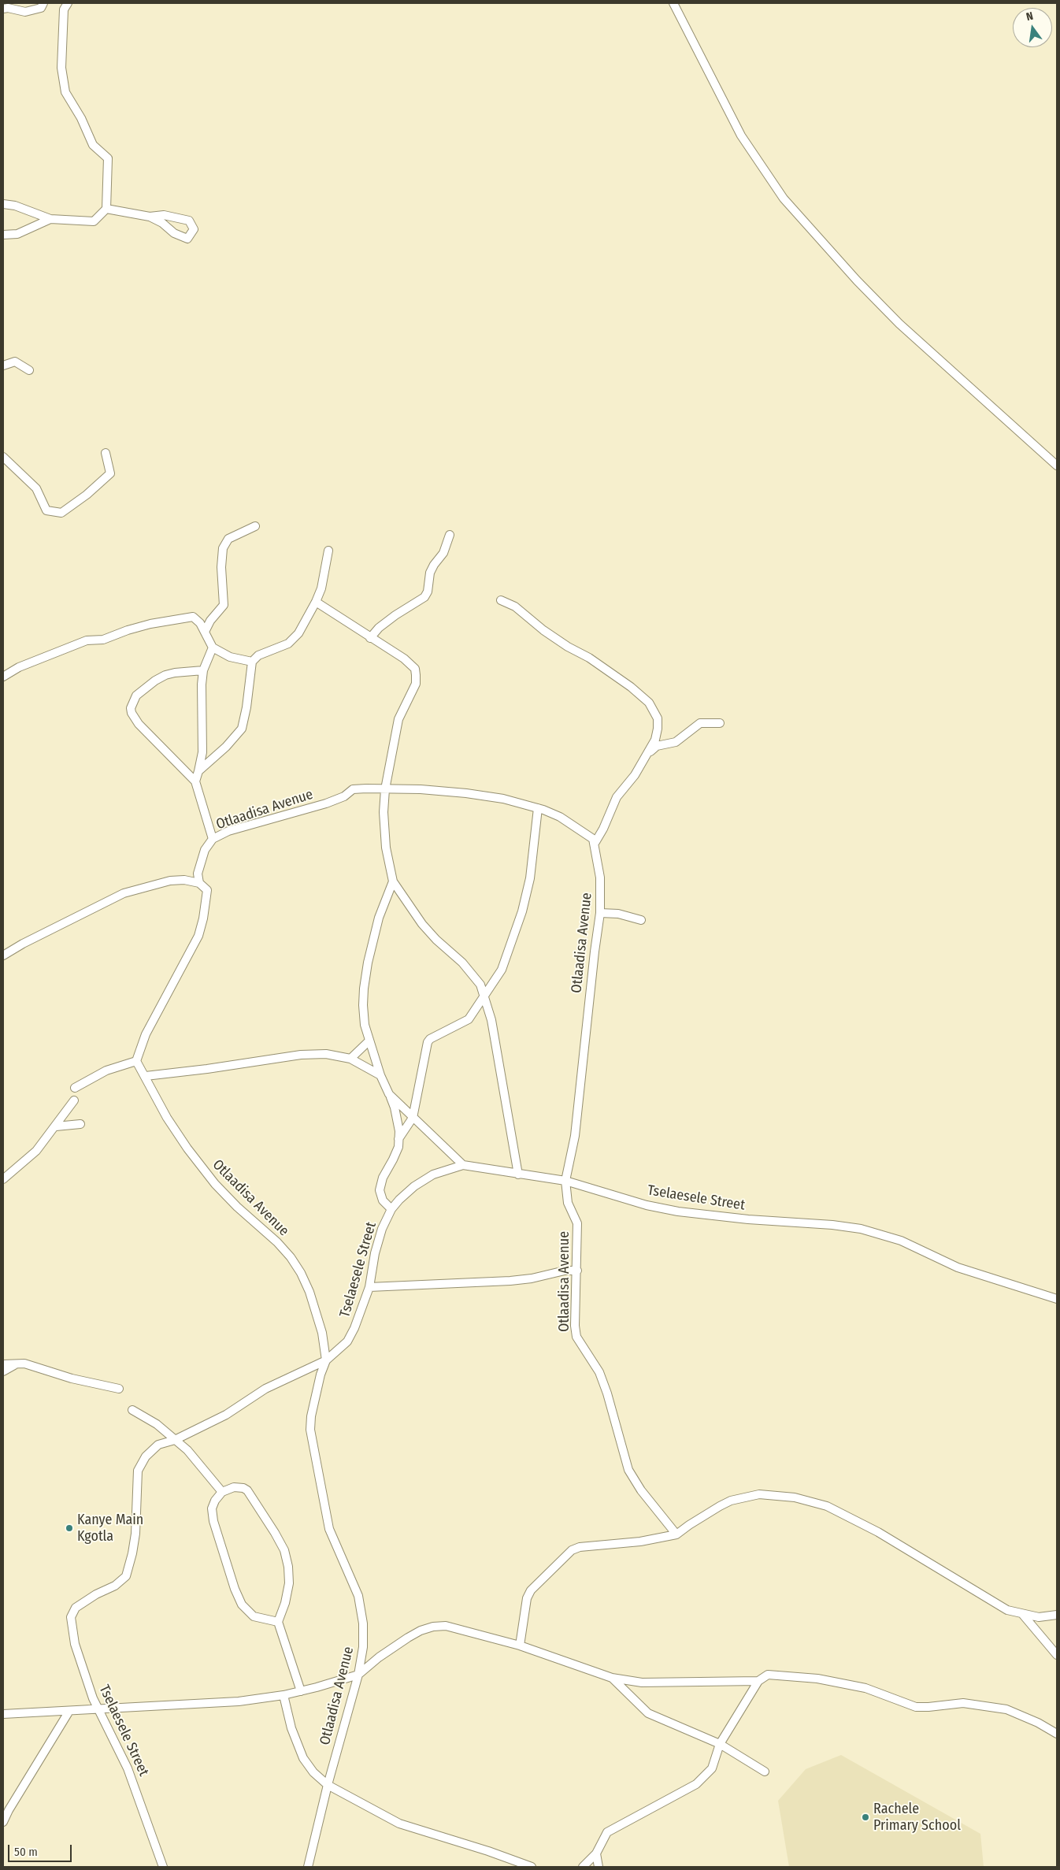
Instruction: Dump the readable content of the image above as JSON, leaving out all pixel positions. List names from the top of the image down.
{
  "streets": {
    "street": ["Otlaadisa Avenue", "Tselaesele Street"]
  },
  "crossings": [
    ["Otlaadisa Avenue", "Tselaesele Street"]
  ],
  "places": ["Kanye Main Kgotla", "Rachele Primary School"],
  "scale_bar": "50 m",
  "north": "top"
}
